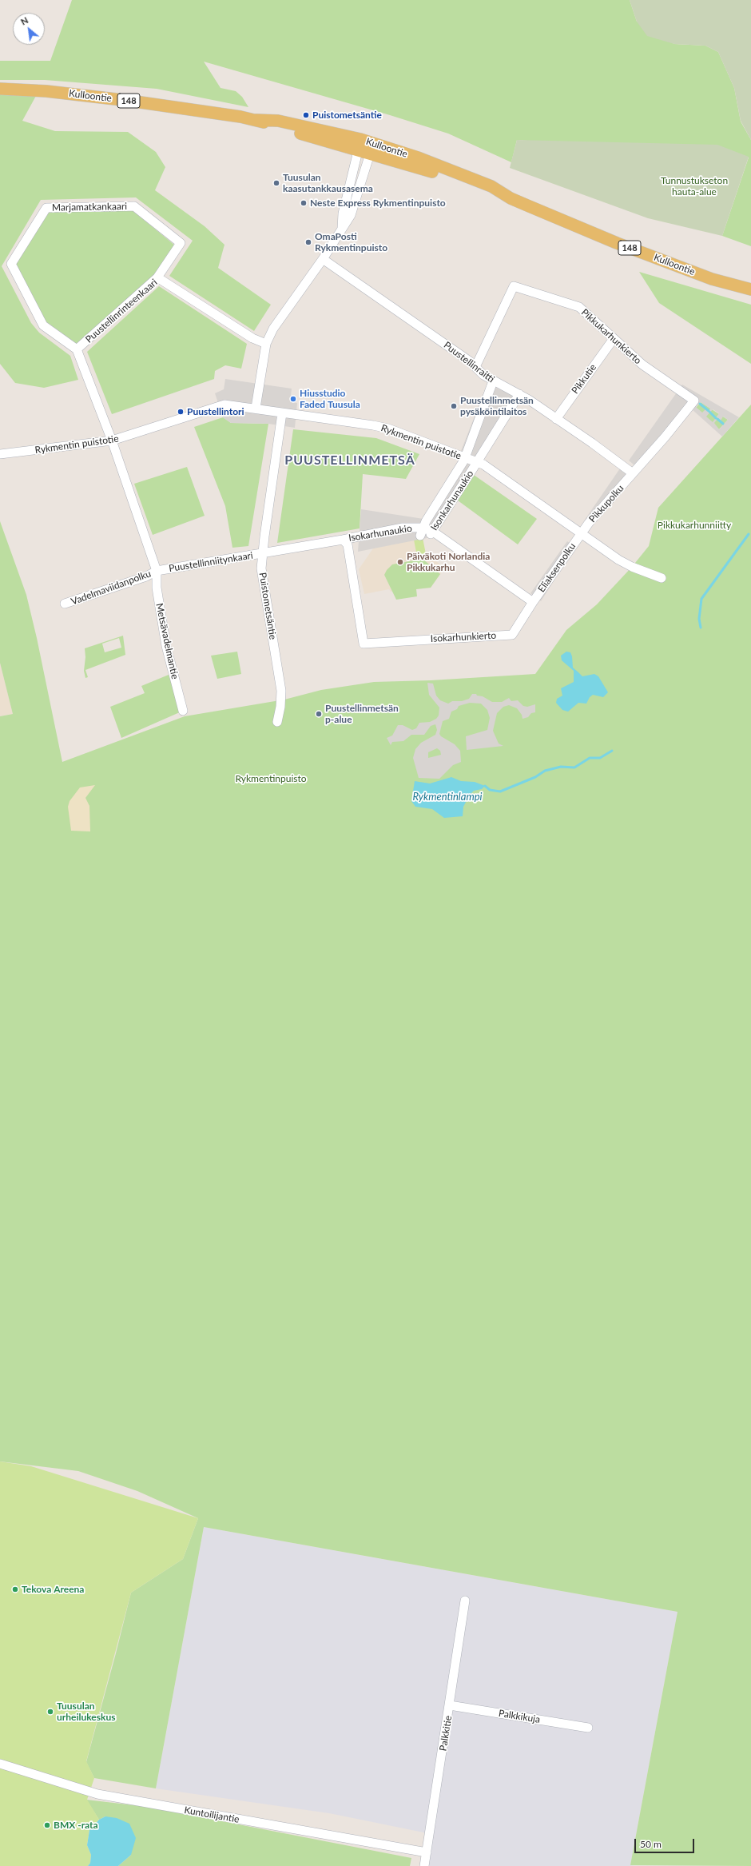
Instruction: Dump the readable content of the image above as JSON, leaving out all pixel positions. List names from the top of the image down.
{
  "streets": {
    "main road": ["Kulloontie", "148"],
    "street": [
      "Marjamatkankaari",
      "Puustellinrinteenkaari",
      "Pikkukarhunkierto",
      "Puustellinraitti",
      "Pikkutie",
      "Rykmentin puistotie",
      "Isonkarhunaukio",
      "Pikkupolku",
      "Isokarhunaukio",
      "Puustellinniitynkaari",
      "Eliaksenpolku",
      "Vadelmaviidanpolku",
      "Puistometsäntie",
      "Isokarhunkierto",
      "Metsävadelmantie",
      "Palkkikuja",
      "Palkkitie",
      "Kuntoilijantie"
    ]
  },
  "crossings": [
    ["Marjamatkankaari", "Puustellinrinteenkaari"],
    ["Puustellinrinteenkaari", "Rykmentin puistotie"],
    ["Puustellinrinteenkaari", "Puustellinniitynkaari"],
    ["Pikkukarhunkierto", "Puustellinraitti"],
    ["Pikkukarhunkierto", "Pikkutie"],
    ["Pikkukarhunkierto", "Pikkupolku"],
    ["Puustellinraitti", "Pikkutie"],
    ["Puustellinraitti", "Pikkupolku"],
    ["Rykmentin puistotie", "Pikkupolku"],
    ["Rykmentin puistotie", "Puustellinniitynkaari"],
    ["Rykmentin puistotie", "Eliaksenpolku"],
    ["Rykmentin puistotie", "Puistometsäntie"],
    ["Isonkarhunaukio", "Isokarhunaukio"],
    ["Pikkupolku", "Eliaksenpolku"],
    ["Isokarhunaukio", "Puustellinniitynkaari"],
    ["Isokarhunaukio", "Isokarhunkierto"],
    ["Puustellinniitynkaari", "Vadelmaviidanpolku"],
    ["Puustellinniitynkaari", "Puistometsäntie"],
    ["Puustellinniitynkaari", "Isokarhunkierto"],
    ["Puustellinniitynkaari", "Metsävadelmantie"],
    ["Eliaksenpolku", "Isokarhunkierto"],
    ["Vadelmaviidanpolku", "Metsävadelmantie"],
    ["Palkkikuja", "Palkkitie"],
    ["Palkkitie", "Kuntoilijantie"]
  ],
  "districts": ["PUUSTELLINMETSÄ"],
  "water": ["Rykmentinlampi"],
  "parks": ["Tunnustukseton hauta-alue", "Pikkukarhunniitty", "Rykmentinpuisto"],
  "places": [
    "Puistometsäntie",
    "Tuusulan kaasutankkausasema",
    "Neste Express Rykmentinpuisto",
    "OmaPosti Rykmentinpuisto",
    "Hiusstudio Faded Tuusula",
    "Puustellinmetsän pysäköintilaitos",
    "Puustellintori",
    "Päiväkoti Norlandia Pikkukarhu",
    "Puustellinmetsän p-alue",
    "Tekova Areena",
    "Tuusulan urheilukeskus",
    "BMX -rata"
  ],
  "scale_bar": "50 m",
  "north": "top left"
}
